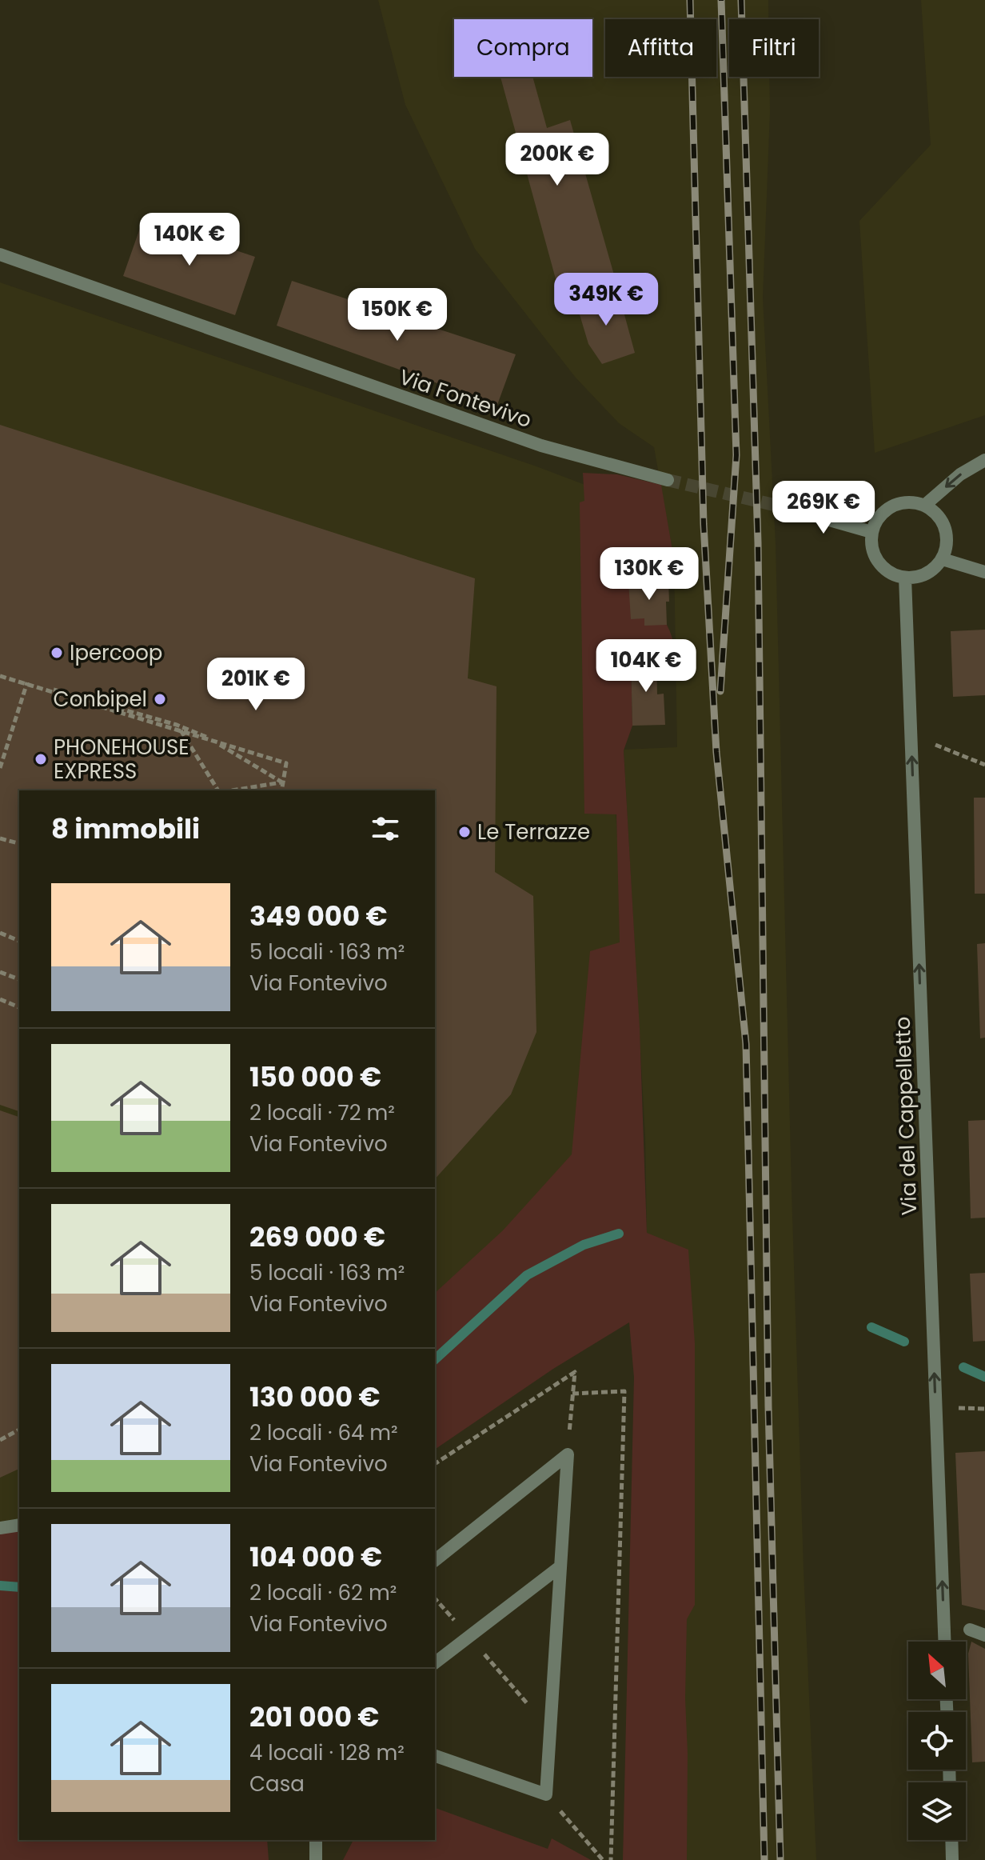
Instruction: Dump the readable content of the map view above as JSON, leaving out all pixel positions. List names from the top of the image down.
{
  "streets": {
    "street": ["Via Fontevivo", "Via del Cappelletto"]
  },
  "one_way": ["Via del Cappelletto"],
  "places": [
    "Ipercoop",
    "Conbipel",
    "PHONEHOUSE EXPRESS",
    "Le Terrazze"
  ],
  "north": "top left",
  "page": {
    "chip": ["Compra", "Affitta", "Filtri"],
    "price": [
      "200K €",
      "140K €",
      "349K €",
      "150K €",
      "269K €",
      "130K €",
      "104K €",
      "201K €"
    ],
    "heading": "8 immobili",
    "list": [
      {
        "name": "349 000 €",
        "note": "5 locali · 163 m² · Via Fontevivo"
      },
      {
        "name": "150 000 €",
        "note": "2 locali · 72 m² · Via Fontevivo"
      },
      {
        "name": "269 000 €",
        "note": "5 locali · 163 m² · Via Fontevivo"
      },
      {
        "name": "130 000 €",
        "note": "2 locali · 64 m² · Via Fontevivo"
      },
      {
        "name": "104 000 €",
        "note": "2 locali · 62 m² · Via Fontevivo"
      },
      {
        "name": "201 000 €",
        "note": "4 locali · 128 m² · Casa"
      }
    ]
  }
}
